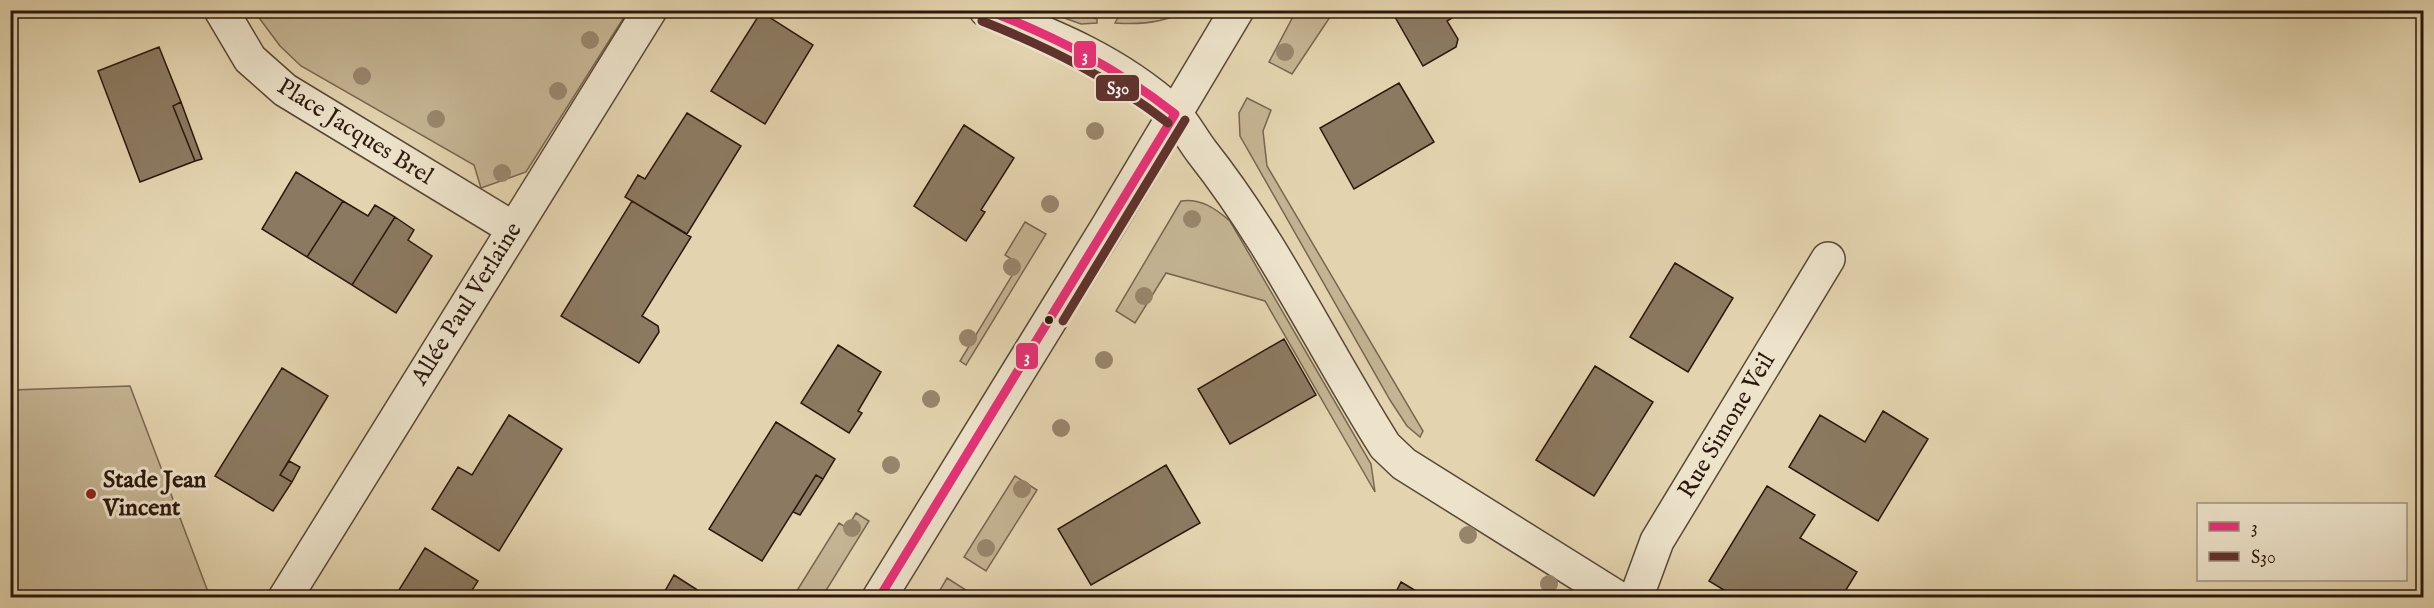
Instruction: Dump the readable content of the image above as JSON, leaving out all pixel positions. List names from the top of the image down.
{
  "streets": {
    "street": ["Place Jacques Brel", "Allée Paul Verlaine", "Rue Simone Veil"]
  },
  "crossings": [
    ["Place Jacques Brel", "Allée Paul Verlaine"]
  ],
  "places": ["Stade Jean Vincent"],
  "lines": ["transit line 3", "transit line S30"],
  "legend": ["3", "S30"]
}
